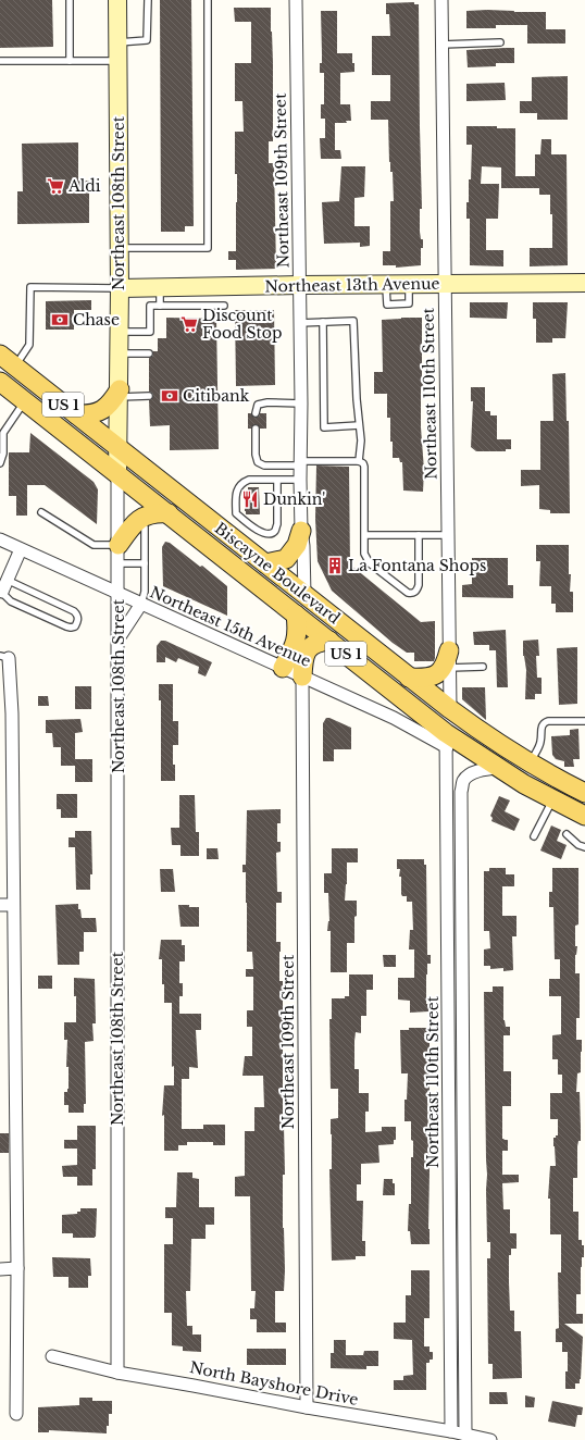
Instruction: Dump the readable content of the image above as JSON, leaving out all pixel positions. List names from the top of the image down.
{
  "streets": {
    "main road": ["US 1", "Biscayne Boulevard"],
    "street": [
      "Northeast 109th Street",
      "Northeast 108th Street",
      "Northeast 13th Avenue",
      "Northeast 110th Street",
      "Northeast 15th Avenue",
      "North Bayshore Drive"
    ]
  },
  "crossings": [
    ["Northeast 109th Street", "Northeast 13th Avenue"],
    ["Northeast 109th Street", "Biscayne Boulevard"],
    ["Northeast 109th Street", "Northeast 15th Avenue"],
    ["Northeast 109th Street", "North Bayshore Drive"],
    ["Northeast 108th Street", "Northeast 13th Avenue"],
    ["Northeast 108th Street", "Biscayne Boulevard"],
    ["Northeast 108th Street", "Northeast 15th Avenue"],
    ["Northeast 108th Street", "North Bayshore Drive"],
    ["Northeast 13th Avenue", "Northeast 110th Street"],
    ["Northeast 110th Street", "Biscayne Boulevard"],
    ["Northeast 110th Street", "Northeast 15th Avenue"],
    ["Northeast 110th Street", "North Bayshore Drive"],
    ["Biscayne Boulevard", "Northeast 15th Avenue"]
  ],
  "places": {
    "supermarket": ["Aldi", "Discount Food Stop"],
    "bank": ["Chase", "Citibank"],
    "restaurant": ["Dunkin'"],
    "building": ["La Fontana Shops"]
  }
}
